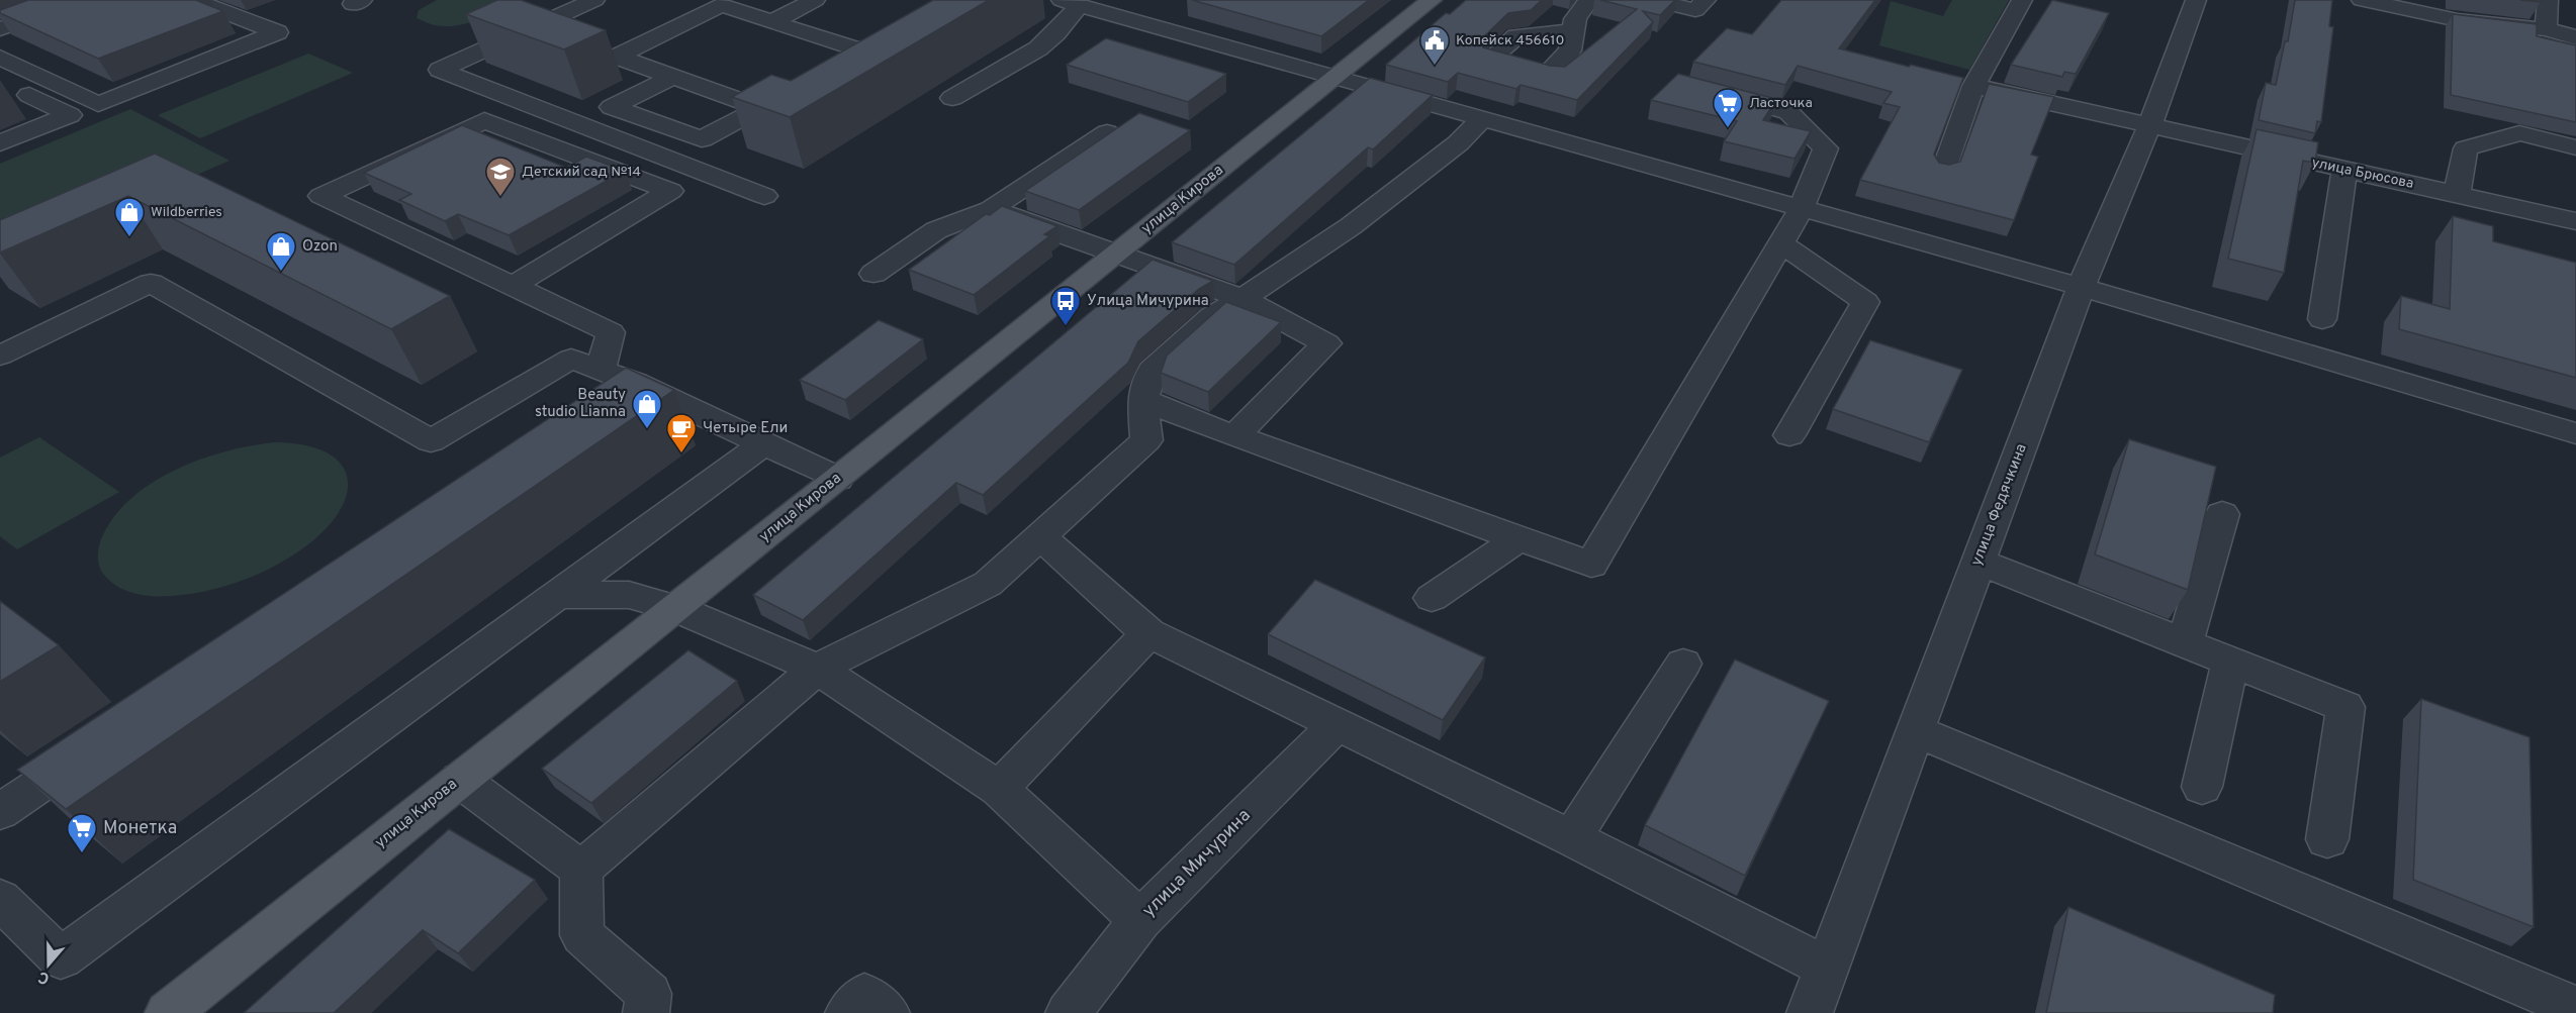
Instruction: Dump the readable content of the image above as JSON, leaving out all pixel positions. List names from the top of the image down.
{
  "streets": {
    "main road": ["улица Кирова"],
    "street": ["улица Брюсова", "улица Федячкина", "улица Мичурина"]
  },
  "crossings": [
    ["улица Брюсова", "улица Федячкина"]
  ],
  "places": {
    "public building": ["Копейск 456610"],
    "supermarket": ["Ласточка", "Монетка"],
    "school or university": ["Детский сад №14"],
    "shop": ["Wildberries", "Ozon", "Beauty studio Lianna"],
    "bus stop": ["Улица Мичурина"],
    "cafe": ["Четыре Ели"]
  },
  "north": "bottom"
}
